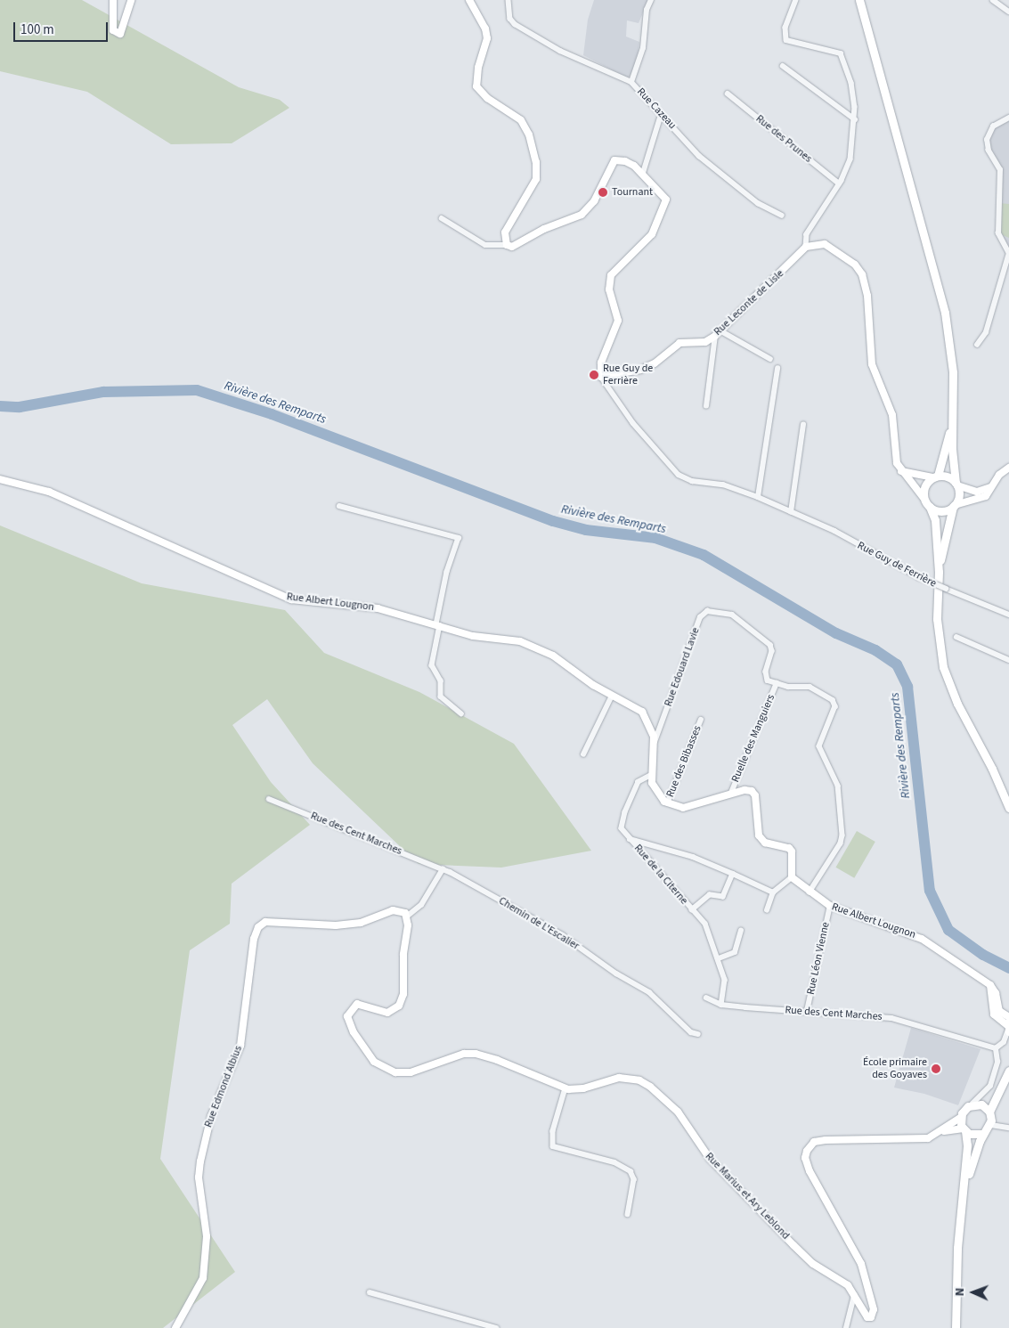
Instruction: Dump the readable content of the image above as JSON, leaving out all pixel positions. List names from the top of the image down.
{
  "streets": {
    "street": [
      "Rue Cazeau",
      "Rue des Prunes",
      "Rue Leconte de Lisle",
      "Rue Guy de Ferrière",
      "Rue Albert Lougnon",
      "Rue Edouard Lavie",
      "Ruelle des Manguiers",
      "Rue des Bibasses",
      "Rue des Cent Marches",
      "Rue de la Citerne",
      "Chemin de L'Escalier",
      "Rue Léon Vienne",
      "Rue Edmond Albius",
      "Rue Marius et Ary Leblond"
    ]
  },
  "crossings": [
    ["Rue Leconte de Lisle", "Rue Guy de Ferrière"],
    ["Rue Albert Lougnon", "Rue Edouard Lavie"],
    ["Rue Albert Lougnon", "Rue de la Citerne"],
    ["Rue Albert Lougnon", "Rue Léon Vienne"],
    ["Rue Edouard Lavie", "Ruelle des Manguiers"],
    ["Rue des Cent Marches", "Rue de la Citerne"],
    ["Rue des Cent Marches", "Chemin de L'Escalier"],
    ["Rue des Cent Marches", "Rue Léon Vienne"],
    ["Rue Edmond Albius", "Rue Marius et Ary Leblond"]
  ],
  "water": ["Rivière des Remparts"],
  "places": ["Tournant", "Rue Guy de Ferrière", "École primaire des Goyaves"],
  "scale_bar": "100 m",
  "north": "left"
}
